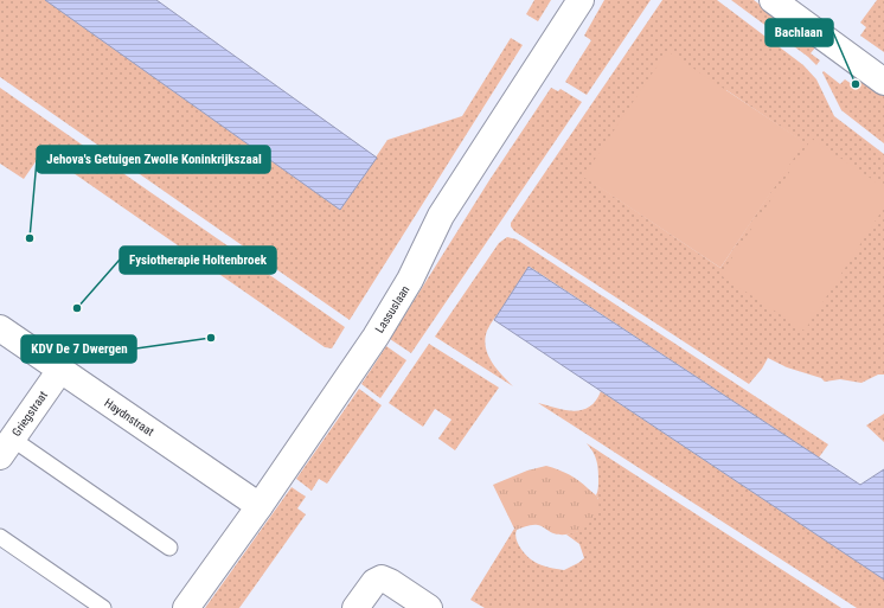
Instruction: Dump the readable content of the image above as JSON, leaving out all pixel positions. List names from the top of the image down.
{
  "streets": {
    "street": ["Lassuslaan", "Griegstraat", "Haydnstraat"]
  },
  "crossings": [
    ["Lassuslaan", "Haydnstraat"],
    ["Griegstraat", "Haydnstraat"]
  ],
  "places": [
    "Bachlaan",
    "Jehova's Getuigen Zwolle Koninkrijkszaal",
    "Fysiotherapie Holtenbroek",
    "KDV De 7 Dwergen"
  ]
}
